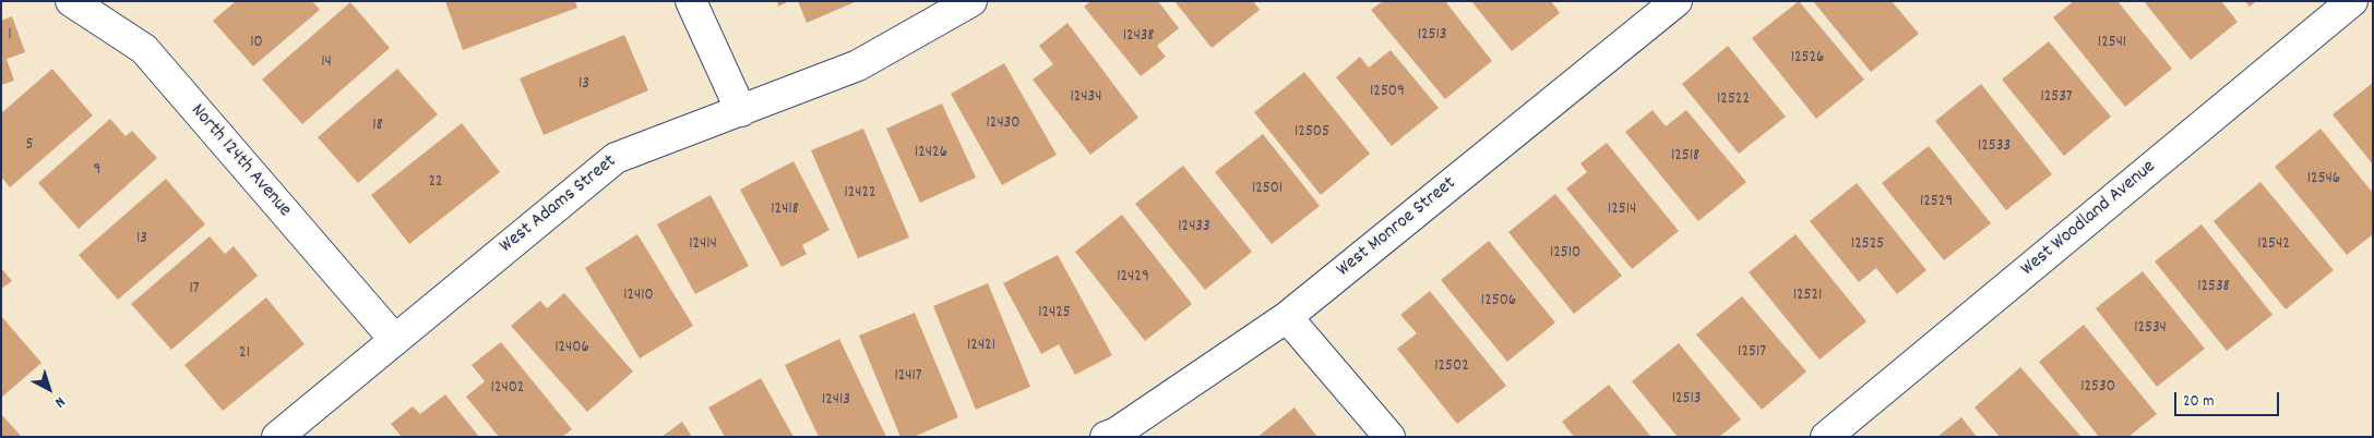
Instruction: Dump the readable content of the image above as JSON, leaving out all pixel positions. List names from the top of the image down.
{
  "streets": {
    "street": [
      "North 124th Avenue",
      "West Adams Street",
      "West Woodland Avenue",
      "West Monroe Street"
    ]
  },
  "crossings": [
    ["North 124th Avenue", "West Adams Street"]
  ],
  "house_numbers": [
    "1",
    "12513",
    "12438",
    "10",
    "12541",
    "12526",
    "14",
    "13",
    "12509",
    "12434",
    "12537",
    "12522",
    "12430",
    "18",
    "12505",
    "5",
    "12533",
    "12426",
    "12518",
    "9",
    "12546",
    "22",
    "12501",
    "12422",
    "12529",
    "12418",
    "12514",
    "12433",
    "13",
    "12414",
    "12525",
    "12542",
    "12510",
    "12429",
    "12538",
    "17",
    "12410",
    "12521",
    "12506",
    "12425",
    "12534",
    "12421",
    "12406",
    "12517",
    "21",
    "12502",
    "12417",
    "12530",
    "12402",
    "12513",
    "12413"
  ],
  "scale_bar": "20 m",
  "north": "bottom right"
}
